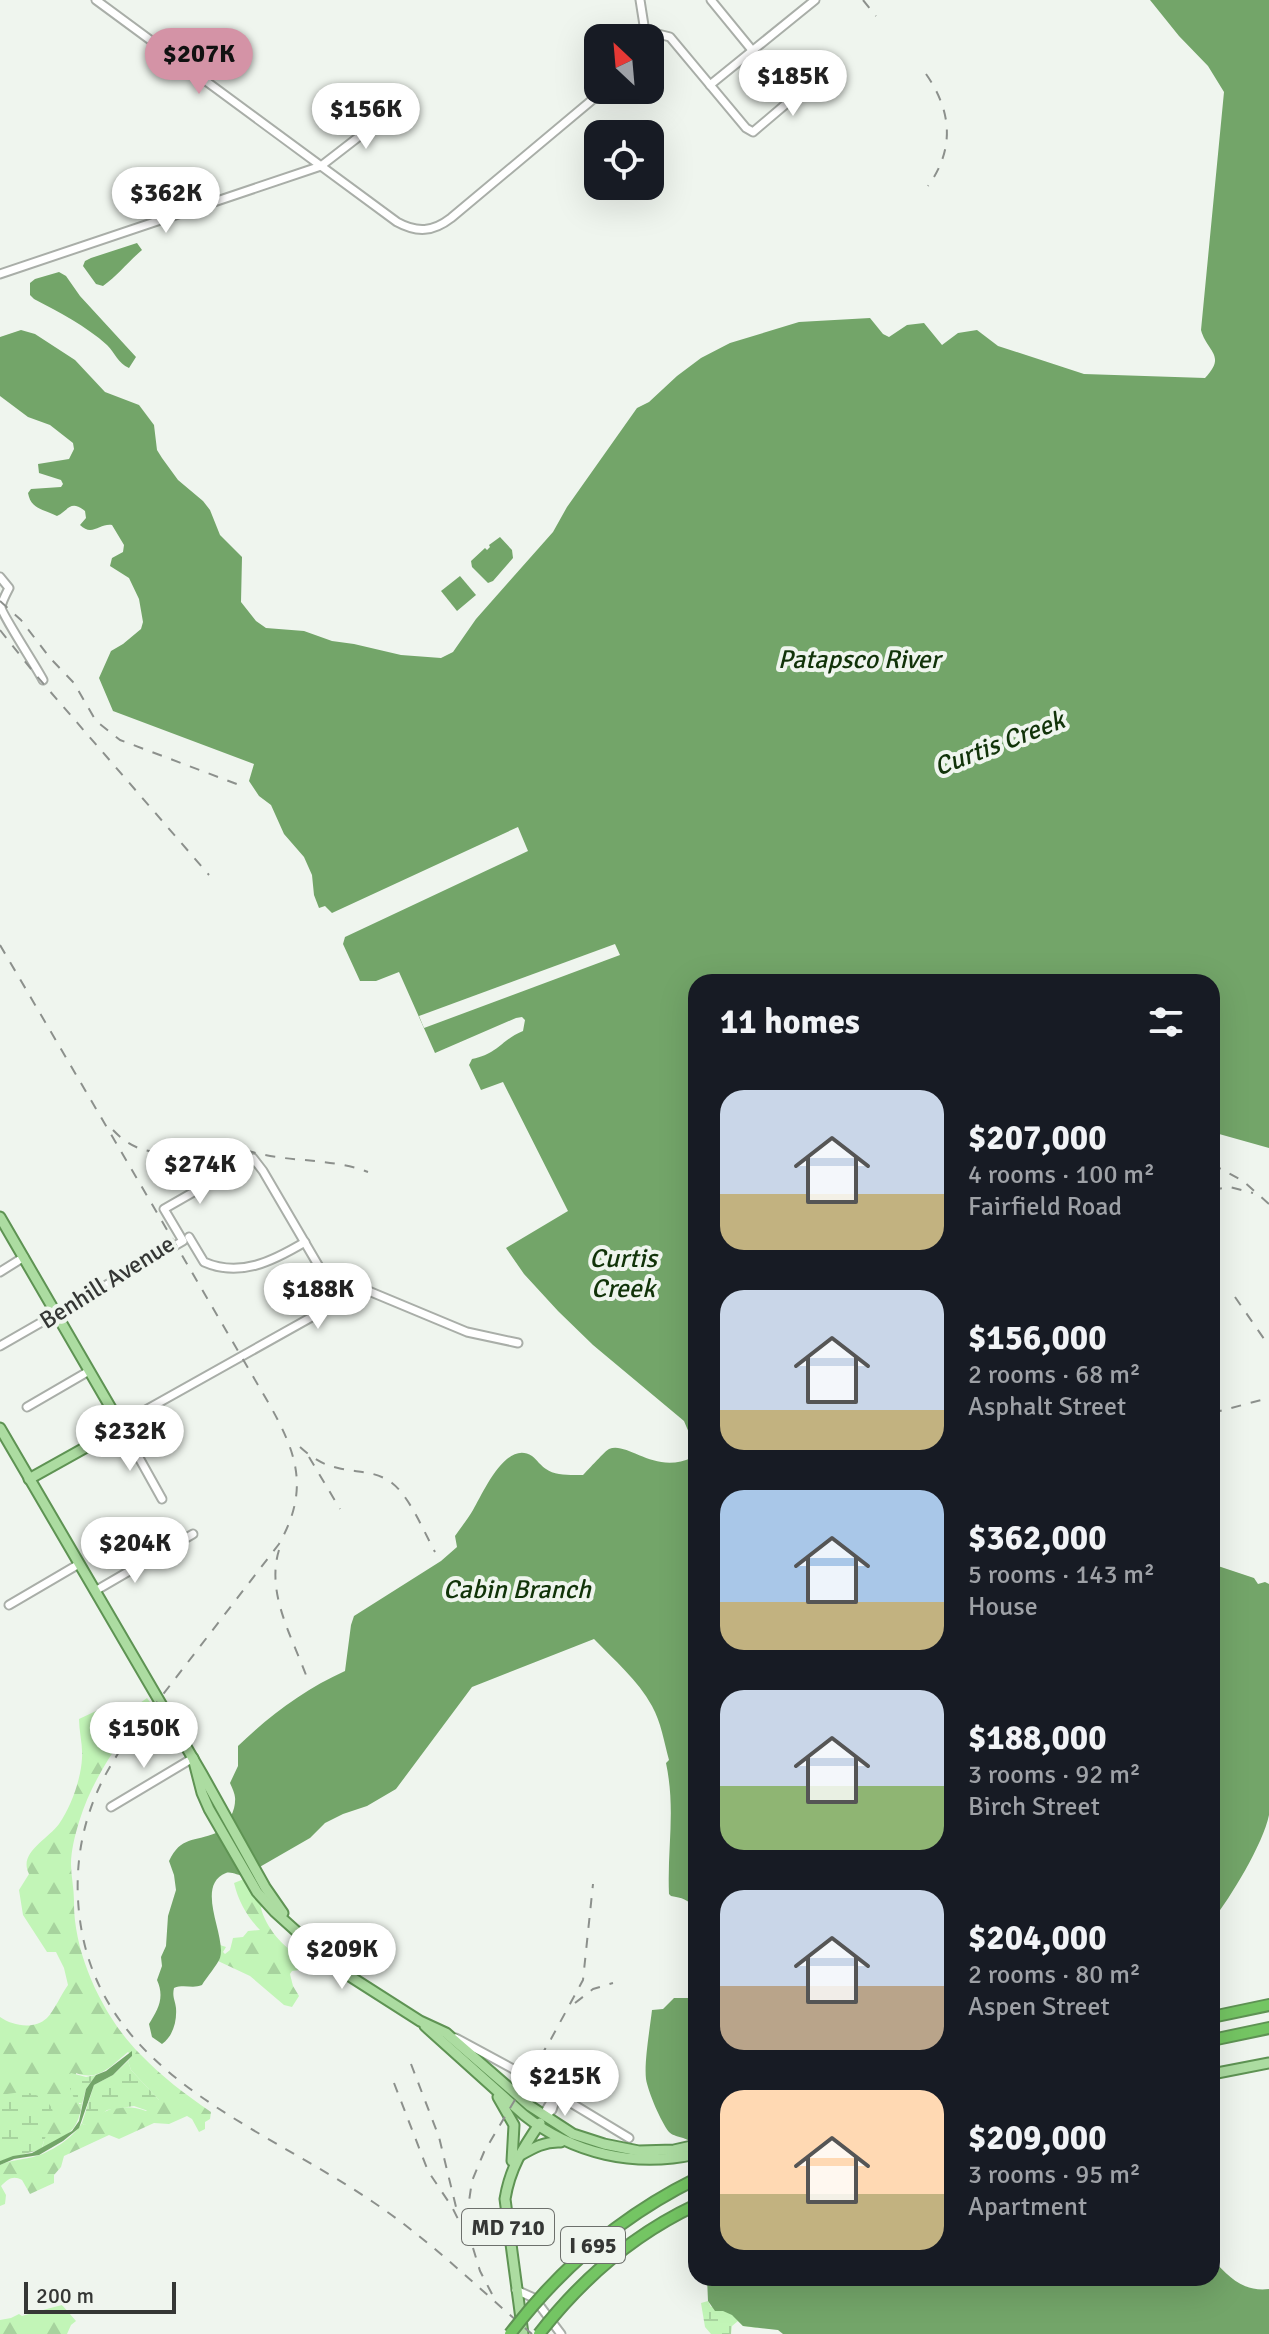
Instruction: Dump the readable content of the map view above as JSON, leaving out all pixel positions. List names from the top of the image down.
{
  "streets": {
    "highway": ["I 695"],
    "main road": ["MD 710"],
    "street": ["Benhill Avenue"]
  },
  "water": ["Patapsco River", "Curtis Creek", "Cabin Branch"],
  "scale_bar": "200 m",
  "north": "top left",
  "page": {
    "price": [
      "$207K",
      "$185K",
      "$156K",
      "$362K",
      "$274K",
      "$188K",
      "$232K",
      "$204K",
      "$150K",
      "$209K",
      "$215K"
    ],
    "heading": "11 homes",
    "list": [
      {
        "name": "$207,000",
        "note": "4 rooms · 100 m² · Fairfield Road"
      },
      {
        "name": "$156,000",
        "note": "2 rooms · 68 m² · Asphalt Street"
      },
      {
        "name": "$362,000",
        "note": "5 rooms · 143 m² · House"
      },
      {
        "name": "$188,000",
        "note": "3 rooms · 92 m² · Birch Street"
      },
      {
        "name": "$204,000",
        "note": "2 rooms · 80 m² · Aspen Street"
      },
      {
        "name": "$209,000",
        "note": "3 rooms · 95 m² · Apartment"
      }
    ],
    "scale": "200 m"
  }
}
